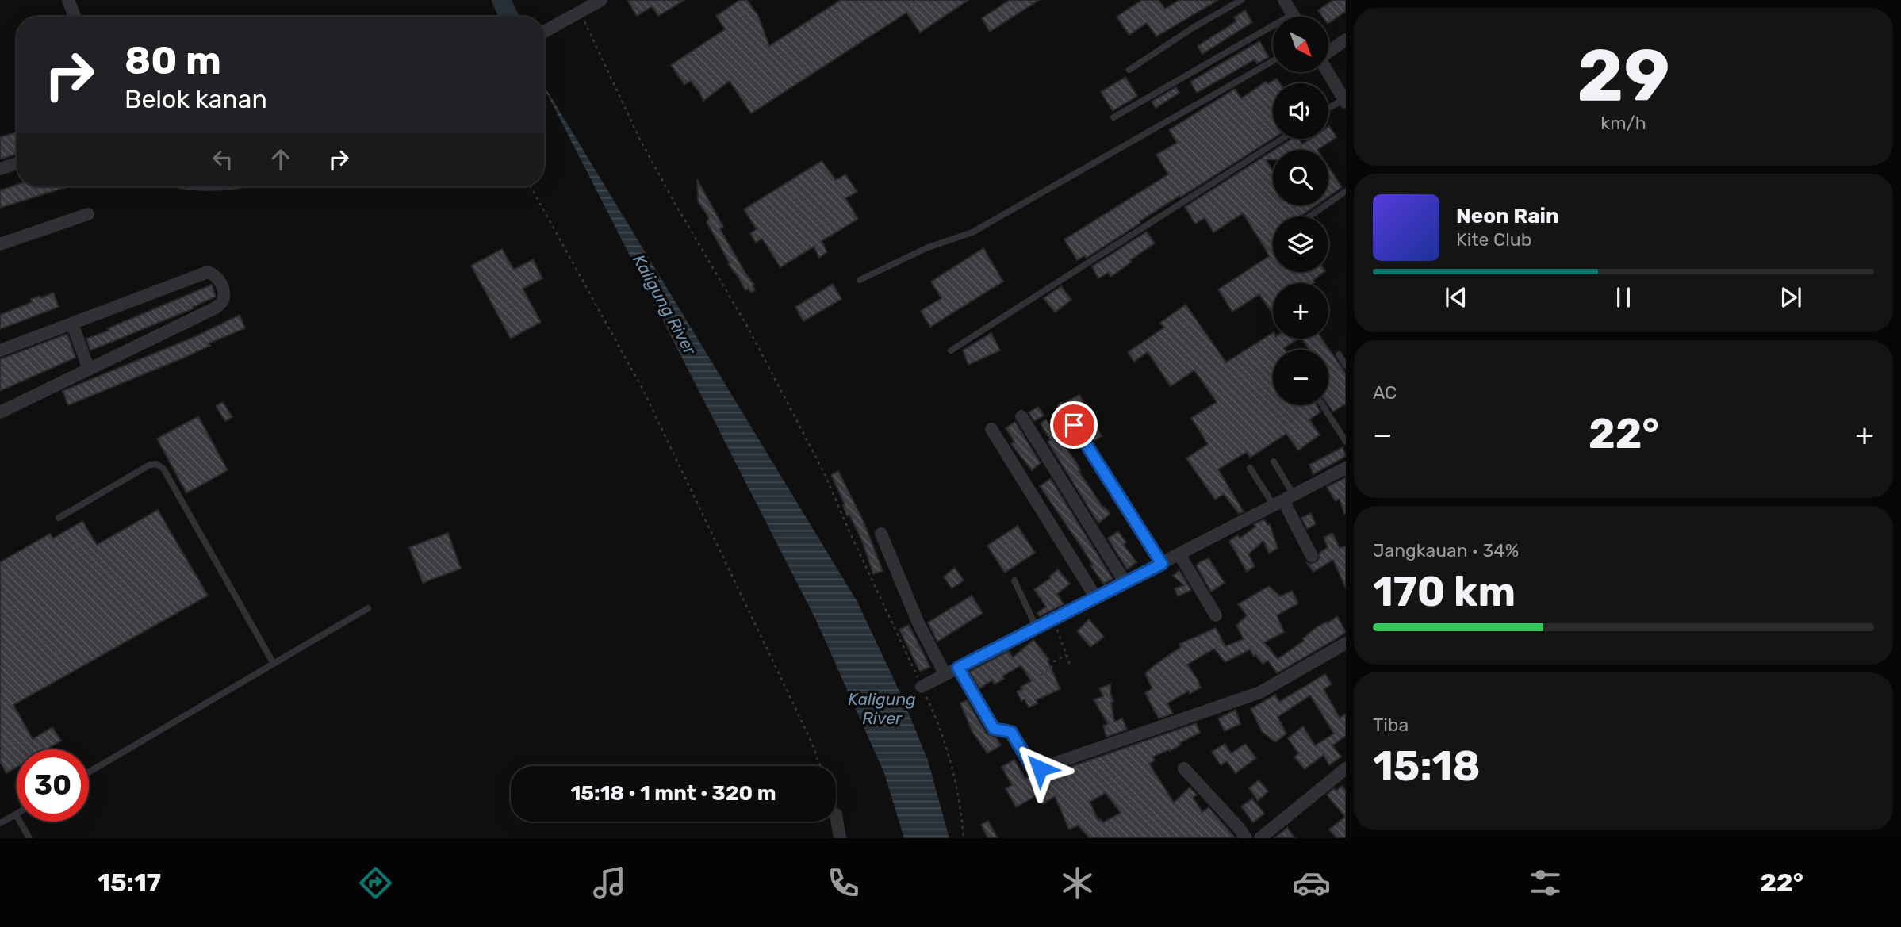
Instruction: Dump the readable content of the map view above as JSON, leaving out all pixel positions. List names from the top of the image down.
{
  "water": ["Kaligung River"],
  "north": "bottom right",
  "page": {
    "tile": [
      ["29", "km/h"],
      "AC",
      ["Jangkauan · 34%", "170 km"],
      ["Tiba", "15:18"]
    ],
    "map_buttons": ["+", "−"],
    "turn": ["80 m", "Belok kanan"],
    "song": ["Neon Rain", "Kite Club"],
    "heat": ["−", "22°", "+"],
    "limit": "30",
    "trip": "15:18 · 1 mnt · 320 m",
    "tabs": ["15:17", "22°"]
  }
}
